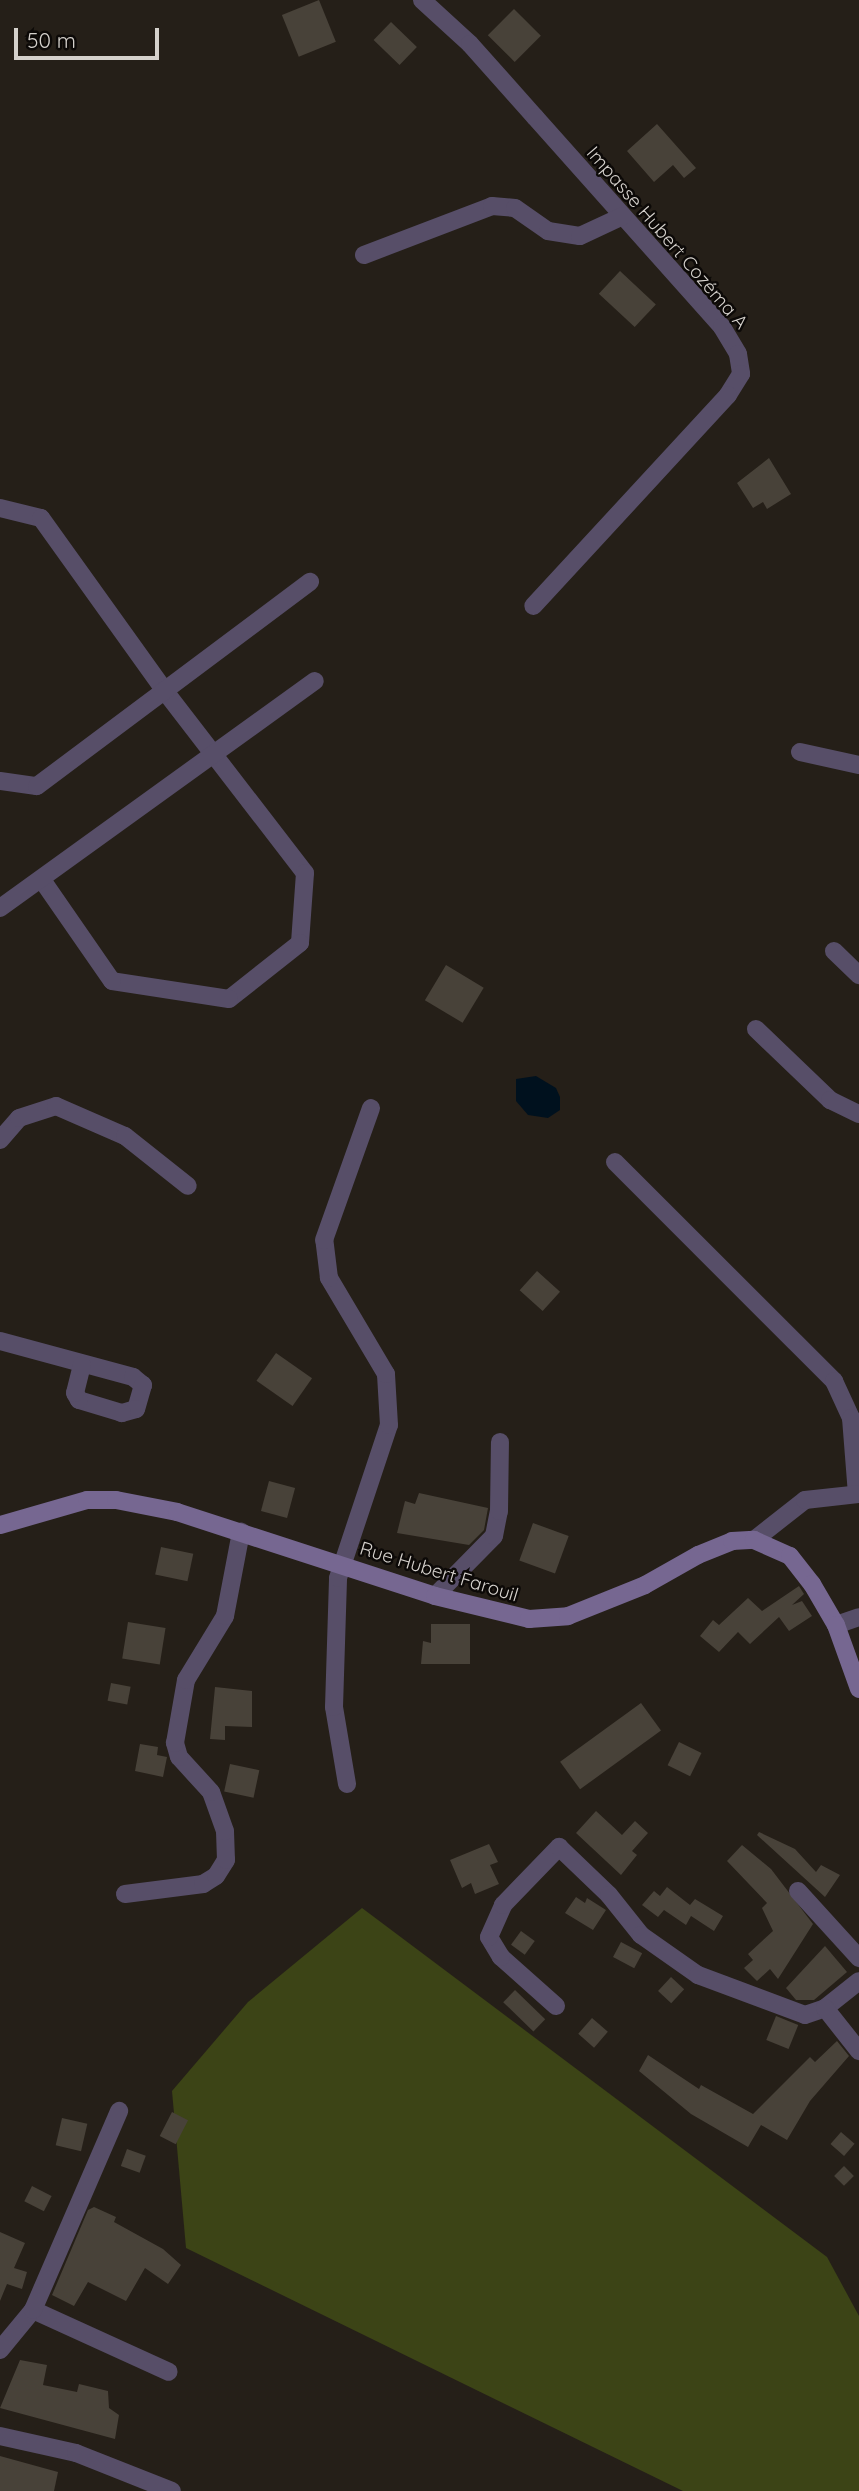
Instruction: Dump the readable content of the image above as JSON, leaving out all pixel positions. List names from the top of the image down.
{
  "streets": {
    "street": ["Impasse Hubert Cozéma A", "Rue Hubert Farouil"]
  },
  "scale_bar": "50 m"
}
